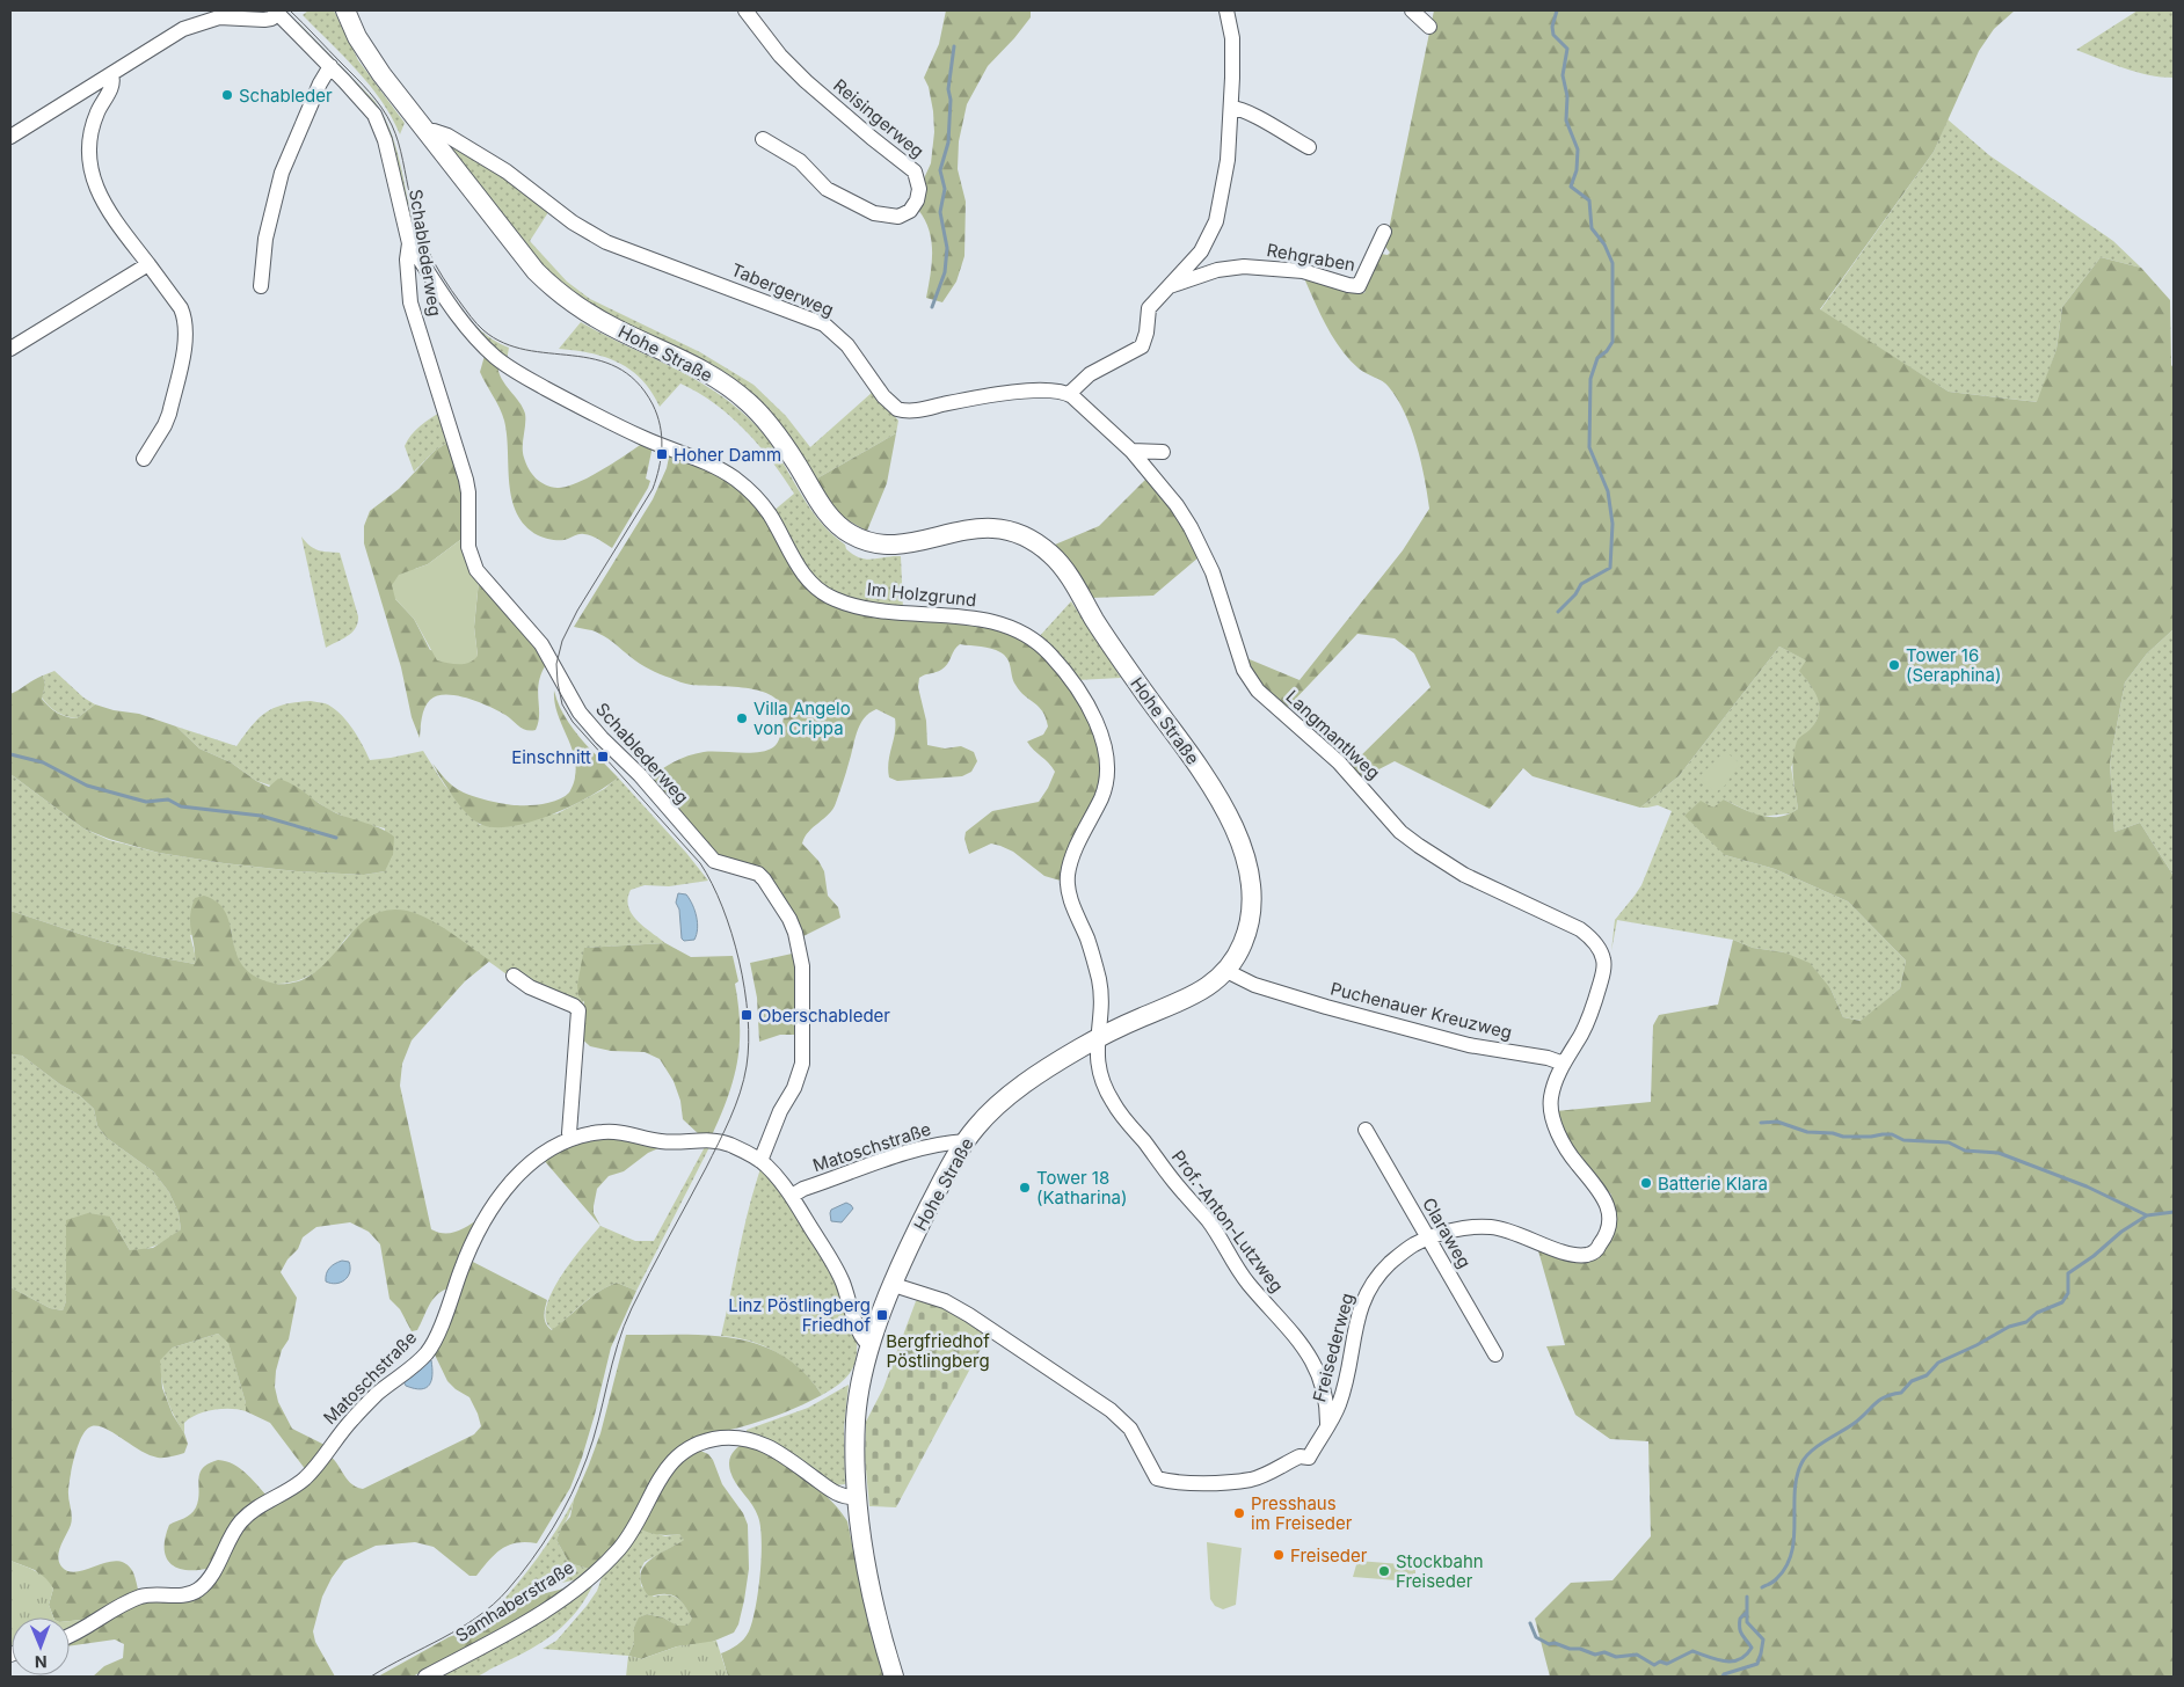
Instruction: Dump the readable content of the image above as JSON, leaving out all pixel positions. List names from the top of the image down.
{
  "streets": {
    "main road": ["Hohe Straße"],
    "street": [
      "Reisingerweg",
      "Schablederweg",
      "Rehgraben",
      "Tabergerweg",
      "Im Holzgrund",
      "Langmantlweg",
      "Puchenauer Kreuzweg",
      "Matoschstraße",
      "Prof.-Anton-Lutzweg",
      "Claraweg",
      "Freisederweg",
      "Samhaberstraße"
    ]
  },
  "crossings": [
    ["Schablederweg", "Im Holzgrund"],
    ["Schablederweg", "Matoschstraße"],
    ["Tabergerweg", "Hohe Straße"],
    ["Hohe Straße", "Im Holzgrund"],
    ["Hohe Straße", "Puchenauer Kreuzweg"],
    ["Hohe Straße", "Matoschstraße"],
    ["Hohe Straße", "Prof.-Anton-Lutzweg"],
    ["Hohe Straße", "Freisederweg"],
    ["Hohe Straße", "Samhaberstraße"],
    ["Im Holzgrund", "Prof.-Anton-Lutzweg"],
    ["Langmantlweg", "Puchenauer Kreuzweg"],
    ["Langmantlweg", "Freisederweg"],
    ["Puchenauer Kreuzweg", "Freisederweg"],
    ["Prof.-Anton-Lutzweg", "Freisederweg"],
    ["Claraweg", "Freisederweg"]
  ],
  "parks": ["Bergfriedhof Pöstlingberg"],
  "places": {
    "other": [
      "Schableder",
      "Tower 16 (Seraphina)",
      "Villa Angelo von Crippa",
      "Batterie Klara",
      "Tower 18 (Katharina)",
      "Presshaus im Freiseder",
      "Freiseder",
      "Stockbahn Freiseder"
    ],
    "transit": [
      "Hoher Damm",
      "Einschnitt",
      "Oberschableder",
      "Linz Pöstlingberg Friedhof"
    ]
  },
  "north": "bottom"
}
